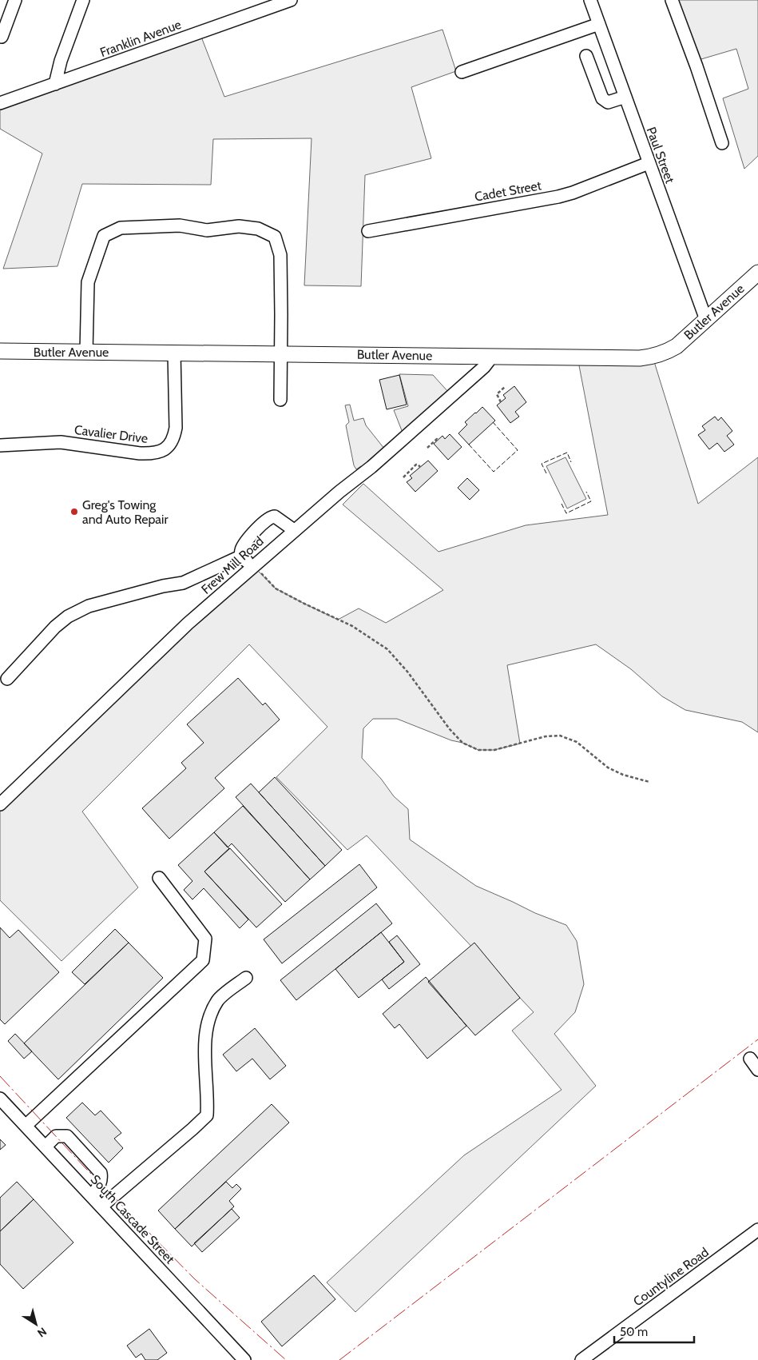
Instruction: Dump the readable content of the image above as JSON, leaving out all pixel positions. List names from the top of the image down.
{
  "streets": {
    "main road": ["Butler Avenue"],
    "street": [
      "Franklin Avenue",
      "Paul Street",
      "Cadet Street",
      "Cavalier Drive",
      "Frew Mill Road",
      "South Cascade Street",
      "Countyline Road"
    ]
  },
  "crossings": [
    ["Paul Street", "Cadet Street"],
    ["Paul Street", "Butler Avenue"],
    ["Butler Avenue", "Cavalier Drive"],
    ["Butler Avenue", "Frew Mill Road"]
  ],
  "places": ["Greg's Towing and Auto Repair"],
  "scale_bar": "50 m",
  "north": "bottom right"
}
